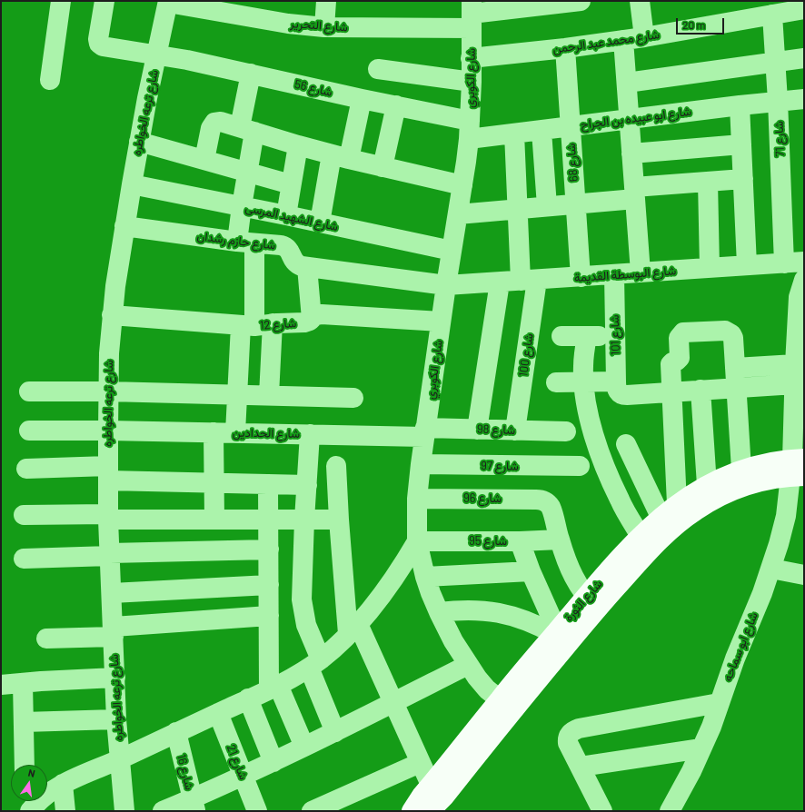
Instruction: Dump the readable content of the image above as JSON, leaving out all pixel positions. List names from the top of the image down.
{
  "streets": {
    "main road": ["شارع الثورة"],
    "street": [
      "شارع التحرير",
      "شارع محمد عبد الرحمن",
      "شارع الكوبري",
      "شارع 56",
      "شارع ترعه الخواطره",
      "شارع ابو عبيده بن الجراح",
      "شارع 71",
      "شارع 68",
      "شارع الشهيد المرسى",
      "شارع حازم رشدان",
      "شارع البوسطة القديمة",
      "شارع 12",
      "شارع 101",
      "شارع 100",
      "شارع 98",
      "شارع الحدادين",
      "شارع 97",
      "شارع 96",
      "شارع 95",
      "شارع ابو سماحه",
      "شارع 21",
      "شارع 16"
    ]
  },
  "crossings": [
    ["شارع التحرير", "شارع الكوبري"],
    ["شارع التحرير", "شارع ترعه الخواطره"],
    ["شارع محمد عبد الرحمن", "شارع الكوبري"],
    ["شارع محمد عبد الرحمن", "شارع 71"],
    ["شارع محمد عبد الرحمن", "شارع 68"],
    ["شارع الكوبري", "شارع 56"],
    ["شارع الكوبري", "شارع ابو عبيده بن الجراح"],
    ["شارع الكوبري", "شارع الشهيد المرسى"],
    ["شارع الكوبري", "شارع حازم رشدان"],
    ["شارع الكوبري", "شارع البوسطة القديمة"],
    ["شارع الكوبري", "شارع 12"],
    ["شارع الكوبري", "شارع 98"],
    ["شارع الكوبري", "شارع الحدادين"],
    ["شارع الكوبري", "شارع 97"],
    ["شارع الكوبري", "شارع 96"],
    ["شارع الكوبري", "شارع 95"],
    ["شارع الكوبري", "شارع الثورة"],
    ["شارع 56", "شارع ترعه الخواطره"],
    ["شارع 56", "شارع ابو عبيده بن الجراح"],
    ["شارع ترعه الخواطره", "شارع الشهيد المرسى"],
    ["شارع ترعه الخواطره", "شارع حازم رشدان"],
    ["شارع ترعه الخواطره", "شارع 12"],
    ["شارع ترعه الخواطره", "شارع الحدادين"],
    ["شارع ابو عبيده بن الجراح", "شارع 71"],
    ["شارع ابو عبيده بن الجراح", "شارع 68"],
    ["شارع ابو عبيده بن الجراح", "شارع 100"],
    ["شارع 71", "شارع البوسطة القديمة"],
    ["شارع 68", "شارع البوسطة القديمة"],
    ["شارع حازم رشدان", "شارع البوسطة القديمة"],
    ["شارع البوسطة القديمة", "شارع 101"],
    ["شارع البوسطة القديمة", "شارع 100"],
    ["شارع 100", "شارع 98"],
    ["شارع 98", "شارع الحدادين"],
    ["شارع 96", "شارع 95"],
    ["شارع الثورة", "شارع ابو سماحه"]
  ],
  "scale_bar": "20 m",
  "north": "top"
}
